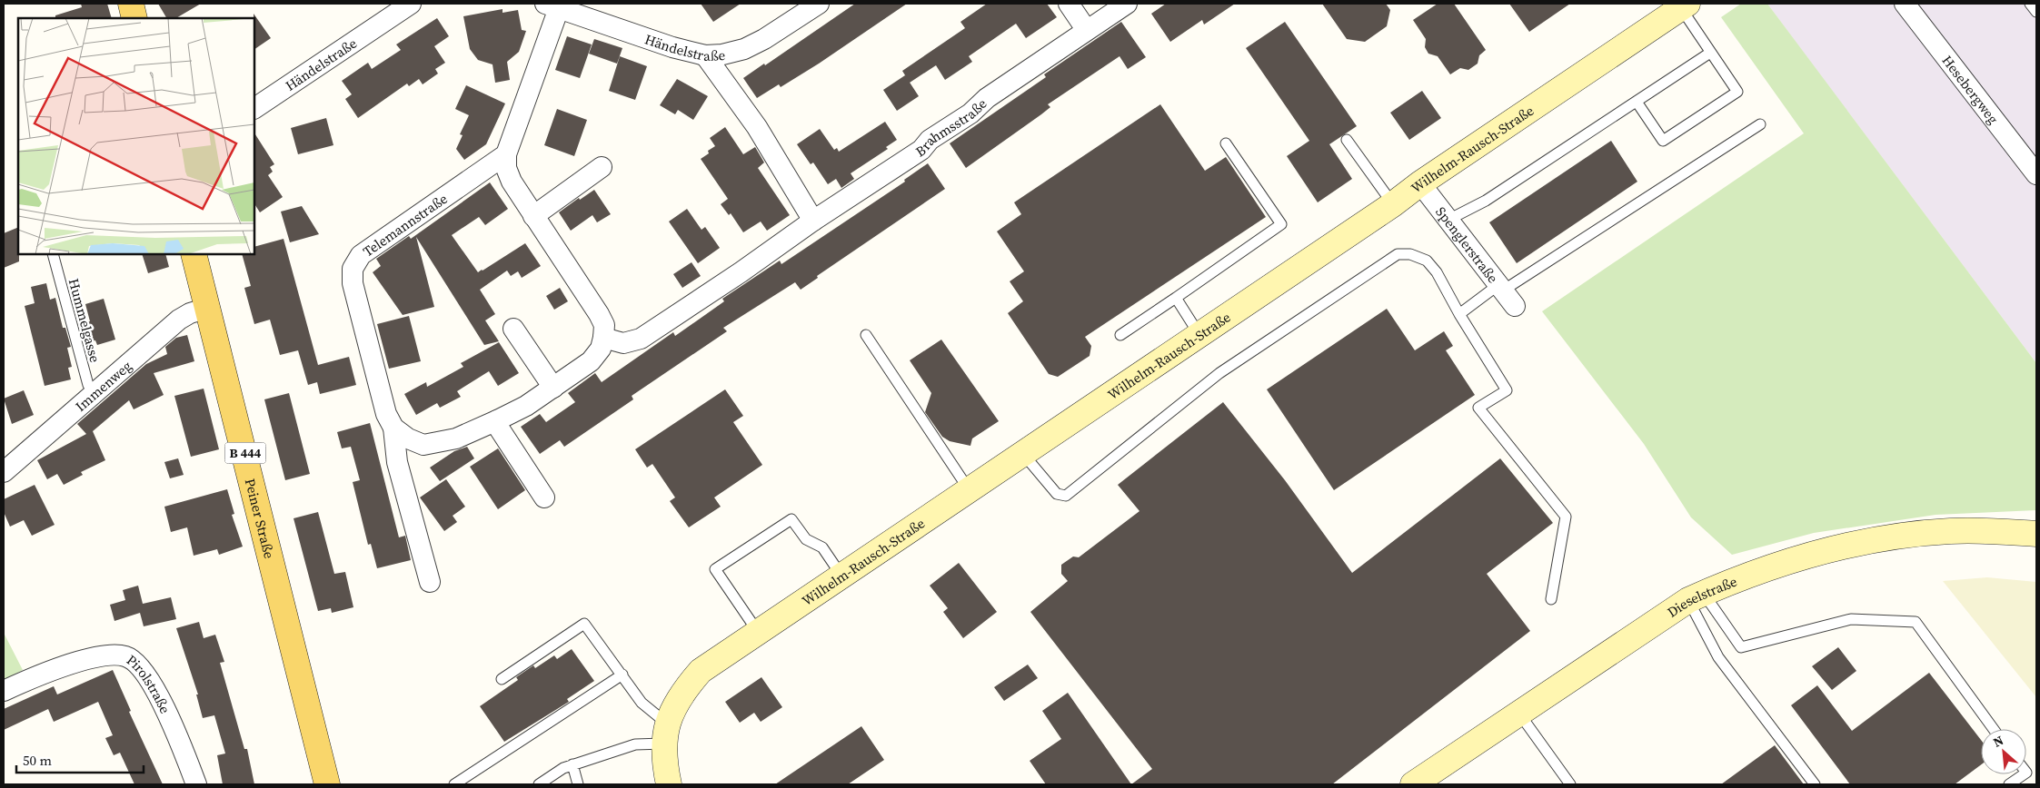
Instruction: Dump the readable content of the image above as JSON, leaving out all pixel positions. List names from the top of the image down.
{
  "streets": {
    "main road": ["B 444", "Peiner Straße"],
    "street": [
      "Händelstraße",
      "Hesebergweg",
      "Brahmsstraße",
      "Wilhelm-Rausch-Straße",
      "Telemannstraße",
      "Spenglerstraße",
      "Immenweg",
      "Dieselstraße",
      "Pirolstraße"
    ],
    "lane": ["Hummelgasse"]
  },
  "crossings": [
    ["Brahmsstraße", "Telemannstraße"],
    ["Wilhelm-Rausch-Straße", "Spenglerstraße"],
    ["Hummelgasse", "Immenweg"],
    ["Immenweg", "Peiner Straße"]
  ],
  "scale_bar": "50 m",
  "north": "top left"
}
